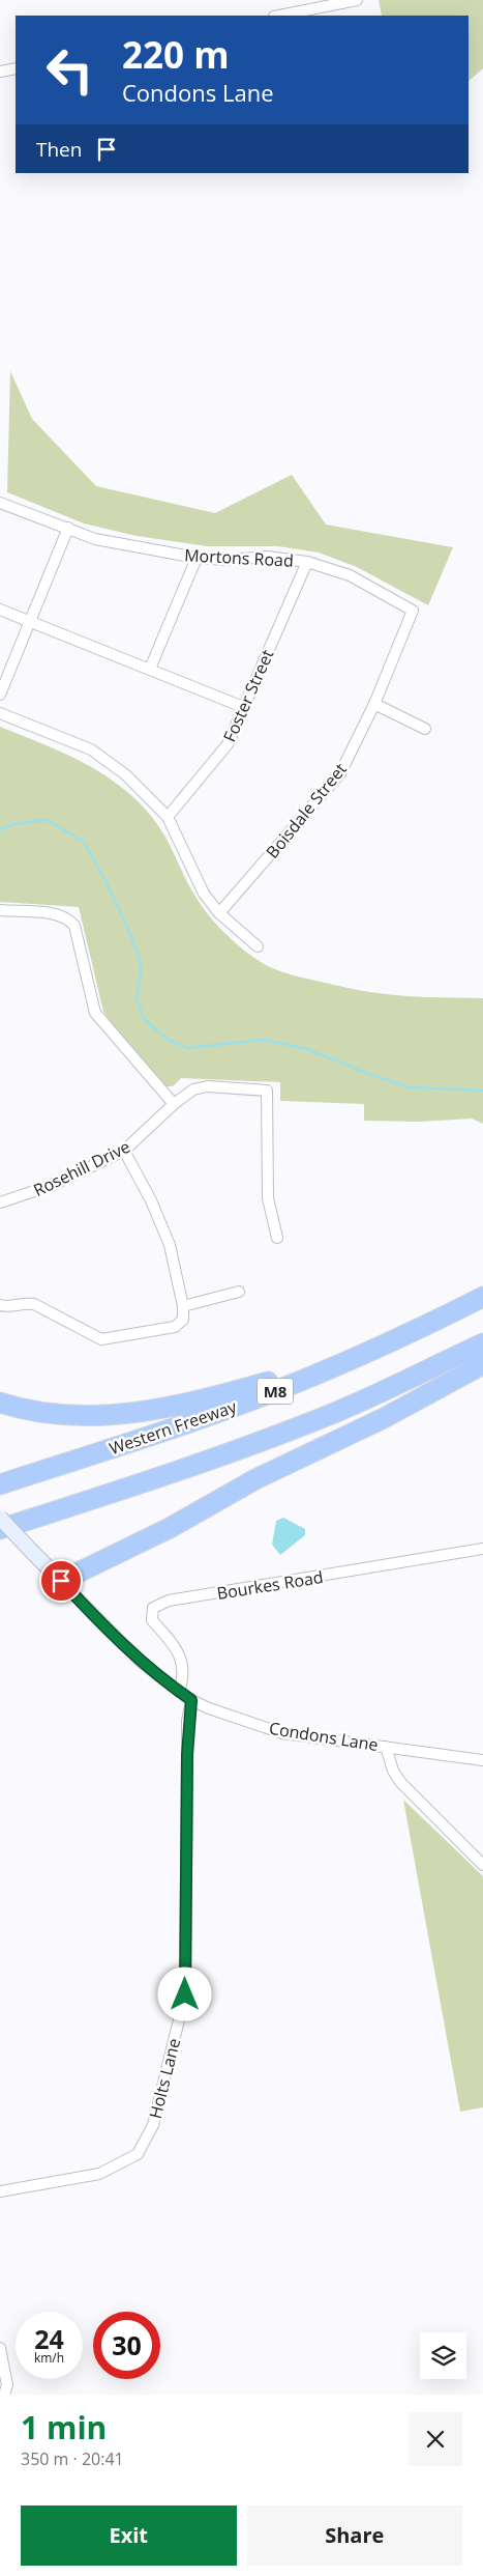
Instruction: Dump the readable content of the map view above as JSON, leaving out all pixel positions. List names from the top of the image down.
{
  "streets": {
    "highway": ["M8", "Western Freeway"],
    "street": [
      "Mortons Road",
      "Foster Street",
      "Boisdale Street",
      "Rosehill Drive",
      "Bourkes Road",
      "Condons Lane",
      "Holts Lane"
    ]
  },
  "crossings": [
    ["Mortons Road", "Foster Street"],
    ["Mortons Road", "Boisdale Street"],
    ["Bourkes Road", "Condons Lane"],
    ["Condons Lane", "Holts Lane"]
  ],
  "page": {
    "turn": ["220 m", "Condons Lane"],
    "then": "Then",
    "speed": "24 km/h",
    "limit": "30",
    "heading": ["1 min", "350 m · 20:41"],
    "buttons": ["Exit", "Share"]
  }
}
